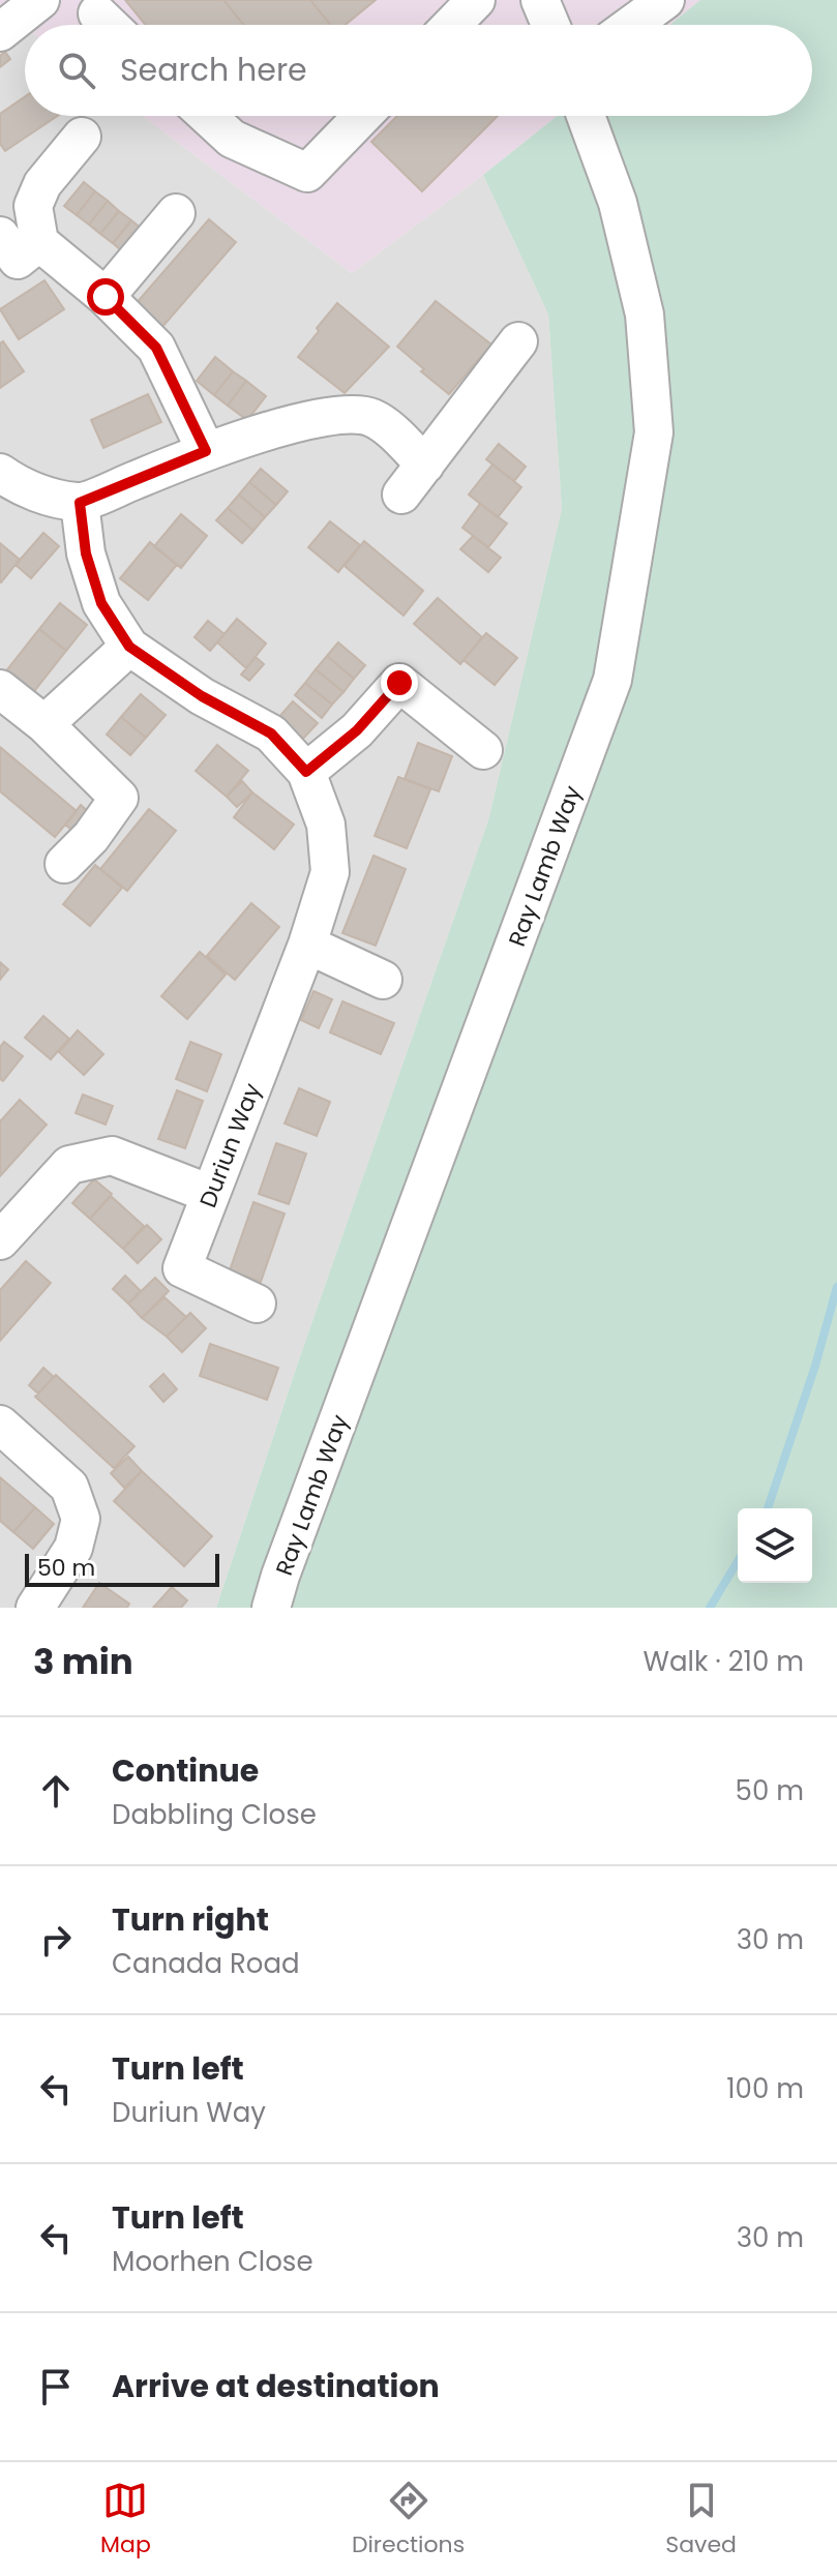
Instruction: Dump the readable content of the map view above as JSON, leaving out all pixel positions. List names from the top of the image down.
{
  "streets": {
    "street": ["Ray Lamb Way", "Duriun Way"]
  },
  "scale_bar": "50 m",
  "page": {
    "search": "Search here",
    "scale": "50 m",
    "heading": ["3 min", "Walk · 210 m"],
    "list": [
      ["Continue", "Dabbling Close", "50 m"],
      ["Turn right", "Canada Road", "30 m"],
      ["Turn left", "Duriun Way", "100 m"],
      ["Turn left", "Moorhen Close", "30 m"],
      "Arrive at destination"
    ],
    "nav": ["Map", "Directions", "Saved"]
  }
}
